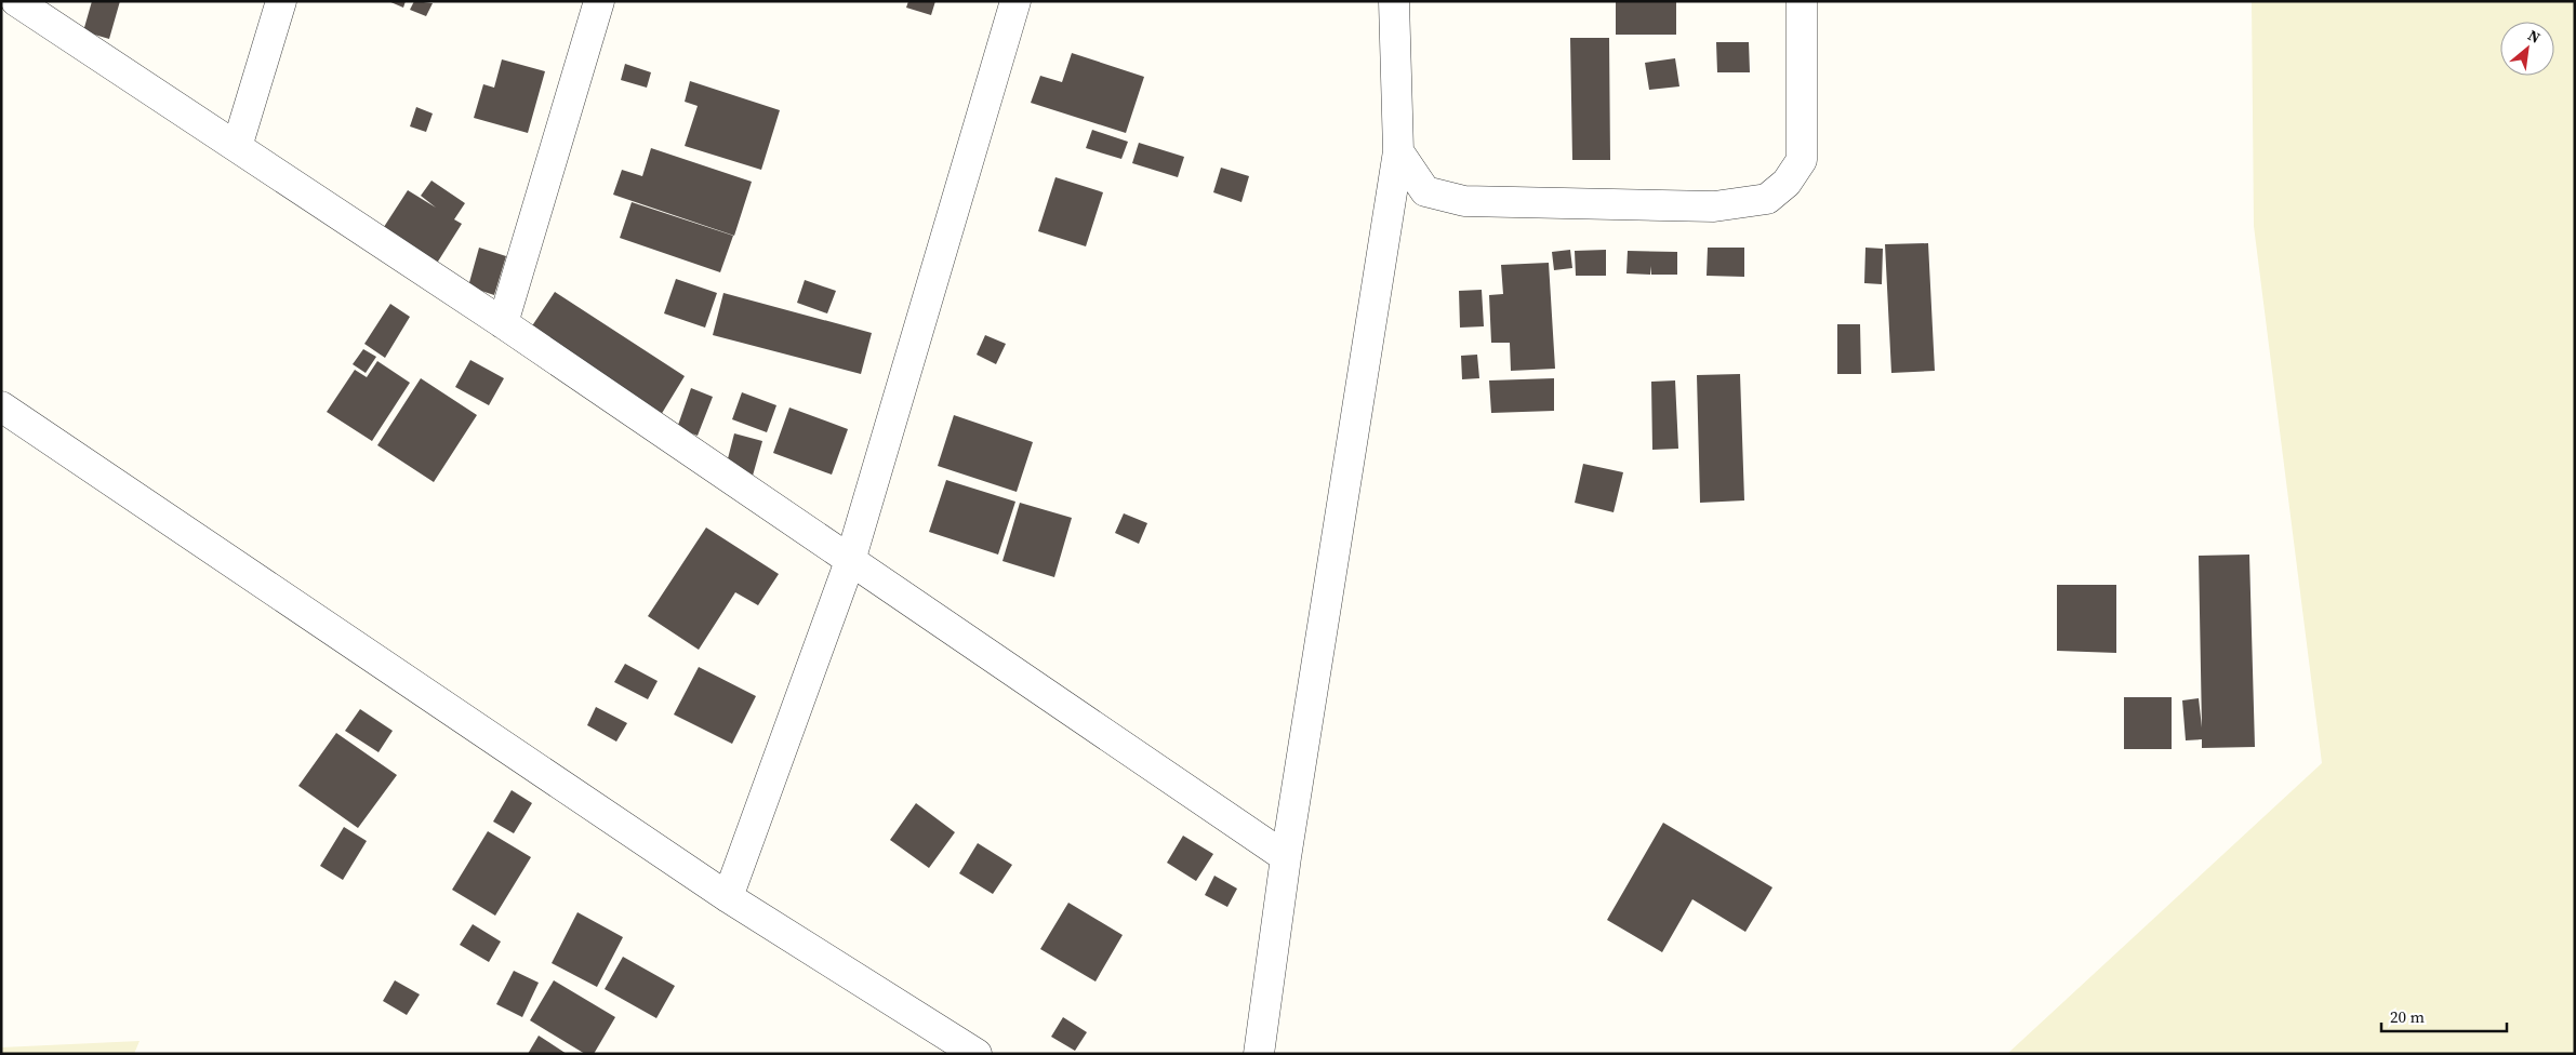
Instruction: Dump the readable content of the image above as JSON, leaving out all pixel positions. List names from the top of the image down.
{
  "scale_bar": "20 m",
  "north": "top right"
}
